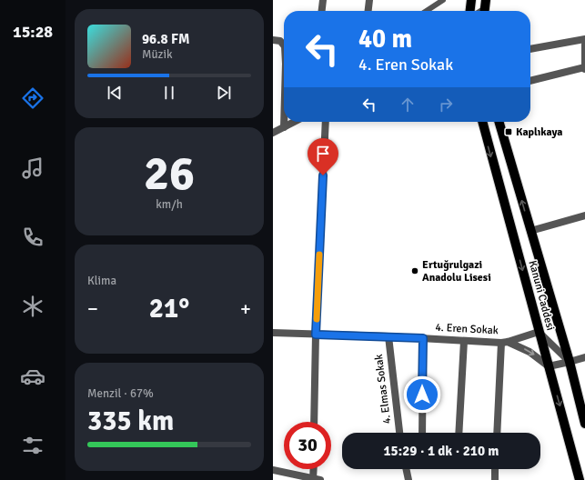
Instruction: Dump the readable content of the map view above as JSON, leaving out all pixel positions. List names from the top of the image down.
{
  "streets": {
    "main road": ["Kanuni Caddesi"],
    "street": ["4. Eren Sokak", "4. Elmas Sokak"]
  },
  "crossings": [
    ["Kanuni Caddesi", "4. Eren Sokak"],
    ["4. Eren Sokak", "4. Elmas Sokak"]
  ],
  "places": {
    "transit": ["Kaplıkaya"],
    "other": ["Ertuğrulgazi Anadolu Lisesi"]
  },
  "page": {
    "tabs": "15:28",
    "turn": ["40 m", "4. Eren Sokak"],
    "song": ["96.8 FM", "Müzik"],
    "tile": [
      ["26", "km/h"],
      "Klima",
      ["Menzil · 67%", "335 km"]
    ],
    "heat": ["−", "21°", "+"],
    "limit": "30",
    "trip": "15:29 · 1 dk · 210 m"
  }
}
